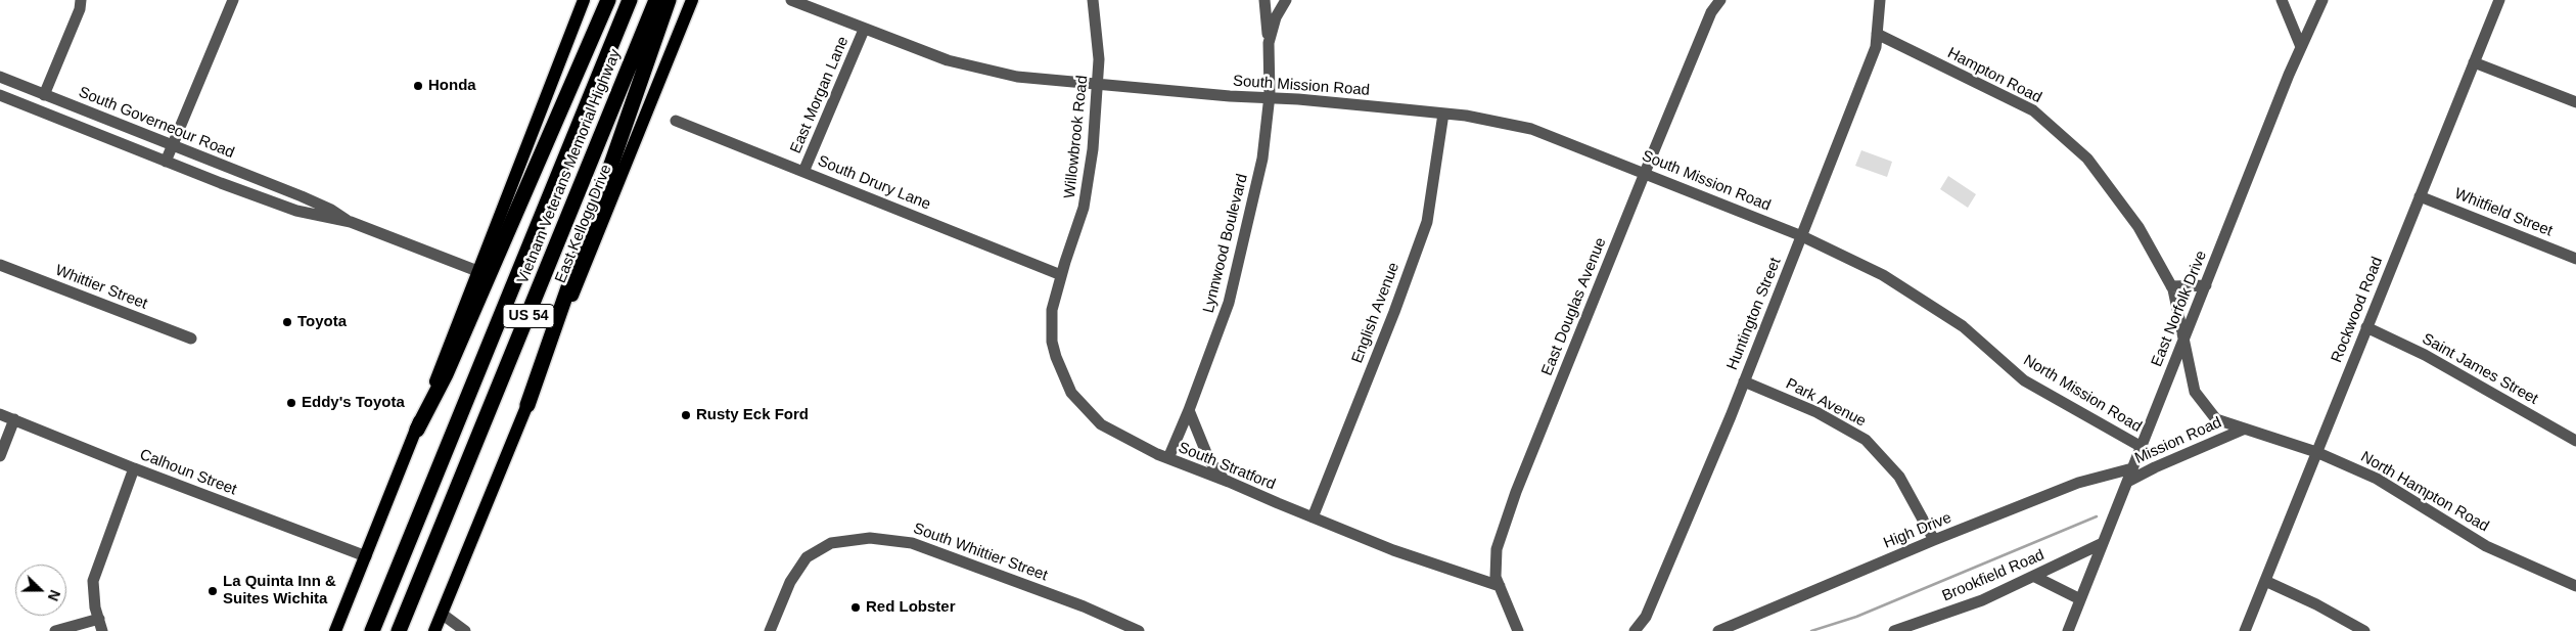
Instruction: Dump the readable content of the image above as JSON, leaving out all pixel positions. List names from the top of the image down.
{
  "streets": {
    "highway": ["Vietnam Veterans Memorial Highway", "US 54"],
    "main road": ["East Kellogg Drive"],
    "street": [
      "Hampton Road",
      "South Mission Road",
      "East Morgan Lane",
      "South Governeour Road",
      "Willowbrook Road",
      "South Drury Lane",
      "Whitfield Street",
      "Lynnwood Boulevard",
      "Whittier Street",
      "East Douglas Avenue",
      "East Norfolk Drive",
      "Rockwood Road",
      "English Avenue",
      "Huntington Street",
      "Saint James Street",
      "North Mission Road",
      "Park Avenue",
      "Mission Road",
      "South Stratford",
      "Calhoun Street",
      "North Hampton Road",
      "High Drive",
      "South Whittier Street",
      "Brookfield Road"
    ]
  },
  "crossings": [
    ["Hampton Road", "Huntington Street"],
    ["Hampton Road", "North Hampton Road"],
    ["South Mission Road", "East Morgan Lane"],
    ["South Mission Road", "Willowbrook Road"],
    ["South Mission Road", "Lynnwood Boulevard"],
    ["South Mission Road", "East Douglas Avenue"],
    ["South Mission Road", "English Avenue"],
    ["South Mission Road", "Huntington Street"],
    ["South Mission Road", "North Mission Road"],
    ["East Morgan Lane", "South Drury Lane"],
    ["Willowbrook Road", "South Drury Lane"],
    ["Willowbrook Road", "South Stratford"],
    ["South Drury Lane", "South Stratford"],
    ["Whitfield Street", "Rockwood Road"],
    ["Lynnwood Boulevard", "South Stratford"],
    ["East Douglas Avenue", "South Stratford"],
    ["East Norfolk Drive", "North Mission Road"],
    ["East Norfolk Drive", "Mission Road"],
    ["East Norfolk Drive", "North Hampton Road"],
    ["East Norfolk Drive", "High Drive"],
    ["East Norfolk Drive", "Brookfield Road"],
    ["Rockwood Road", "Saint James Street"],
    ["Rockwood Road", "North Hampton Road"],
    ["English Avenue", "South Stratford"],
    ["Huntington Street", "North Mission Road"],
    ["Huntington Street", "Park Avenue"],
    ["Park Avenue", "High Drive"],
    ["Mission Road", "North Hampton Road"]
  ],
  "places": [
    "Honda",
    "Toyota",
    "Eddy's Toyota",
    "Rusty Eck Ford",
    "La Quinta Inn & Suites Wichita",
    "Red Lobster"
  ],
  "north": "right"
}
